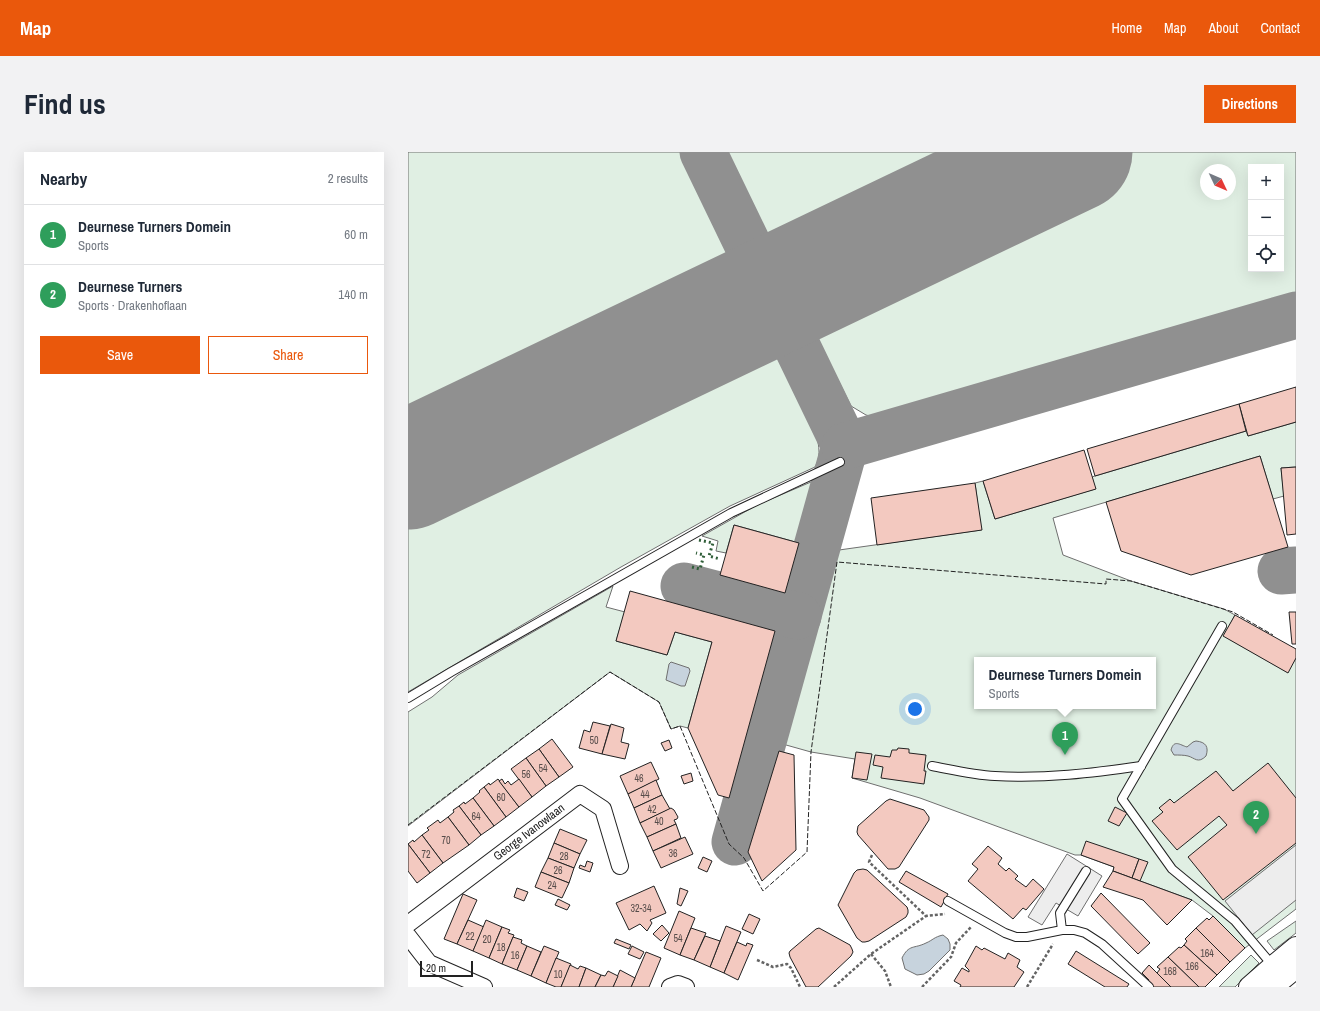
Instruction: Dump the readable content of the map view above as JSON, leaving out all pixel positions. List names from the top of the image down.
{
  "streets": {
    "street": ["George Ivanowlaan"]
  },
  "house_numbers": [
    "50",
    "54",
    "56",
    "46",
    "44",
    "60",
    "42",
    "64",
    "40",
    "70",
    "36",
    "72",
    "28",
    "26",
    "24",
    "32-34",
    "22",
    "54",
    "20",
    "18",
    "164",
    "16",
    "166",
    "168",
    "10"
  ],
  "scale_bar": "20 m",
  "north": "bottom right",
  "page": {
    "header": "Map",
    "nav": [
      "Home",
      "Map",
      "About",
      "Contact"
    ],
    "title": "Find us",
    "buttons": [
      "Directions",
      ["Save", "Share"]
    ],
    "heading": ["Nearby", "2 results"],
    "map_buttons": ["+", "−"],
    "list": [
      {
        "mark": "1",
        "name": "Deurnese Turners Domein",
        "note": "Sports",
        "value": "60 m"
      },
      {
        "mark": "2",
        "name": "Deurnese Turners",
        "note": "Sports · Drakenhoflaan",
        "value": "140 m"
      }
    ],
    "popup": ["Deurnese Turners Domein", "Sports"],
    "pins": ["1", "2"],
    "scale": "20 m"
  }
}
